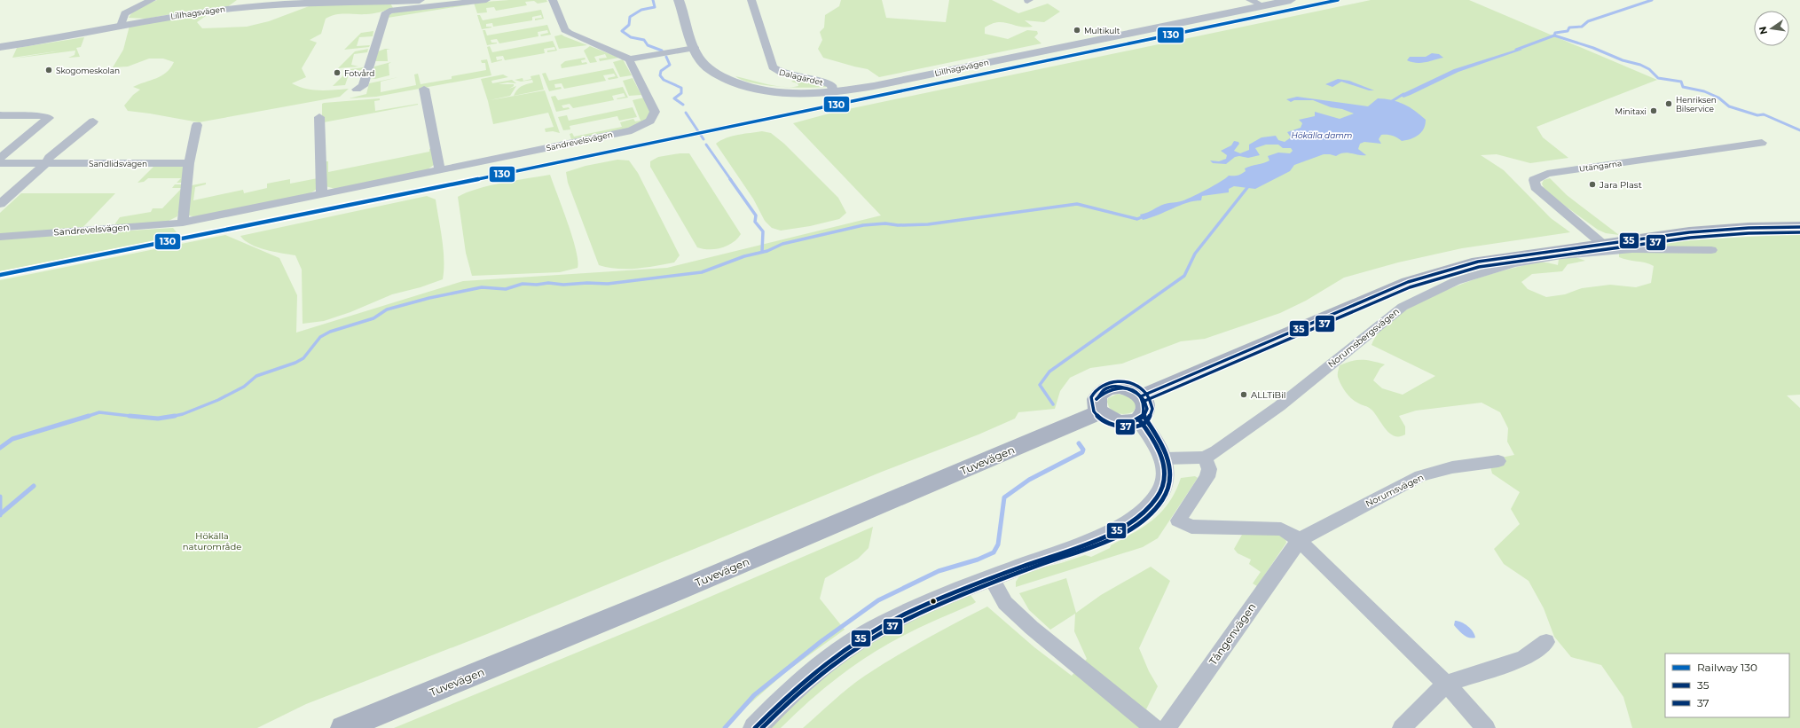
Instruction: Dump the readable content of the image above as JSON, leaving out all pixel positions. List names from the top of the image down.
{
  "streets": {
    "main road": ["Tuvevägen"],
    "street": [
      "Lillhagsvägen",
      "Dalagärdet",
      "Sandrevelsvägen",
      "Sandlidsvägen",
      "Utängarna",
      "Norumsbergsvägen",
      "Norumsvägen",
      "Tångenvägen"
    ]
  },
  "crossings": [
    ["Lillhagsvägen", "Dalagärdet"],
    ["Norumsvägen", "Tångenvägen"]
  ],
  "water": ["Hökälla damm"],
  "parks": ["Hökälla naturområde"],
  "places": [
    "Multikult",
    "Skogomeskolan",
    "Fotvård",
    "Henriksen Bilservice",
    "Minitaxi",
    "Jara Plast",
    "ALLTiBil"
  ],
  "lines": ["rail line 130", "transit line 35", "transit line 37"],
  "legend": ["Railway 130", "35", "37"],
  "north": "left"
}
